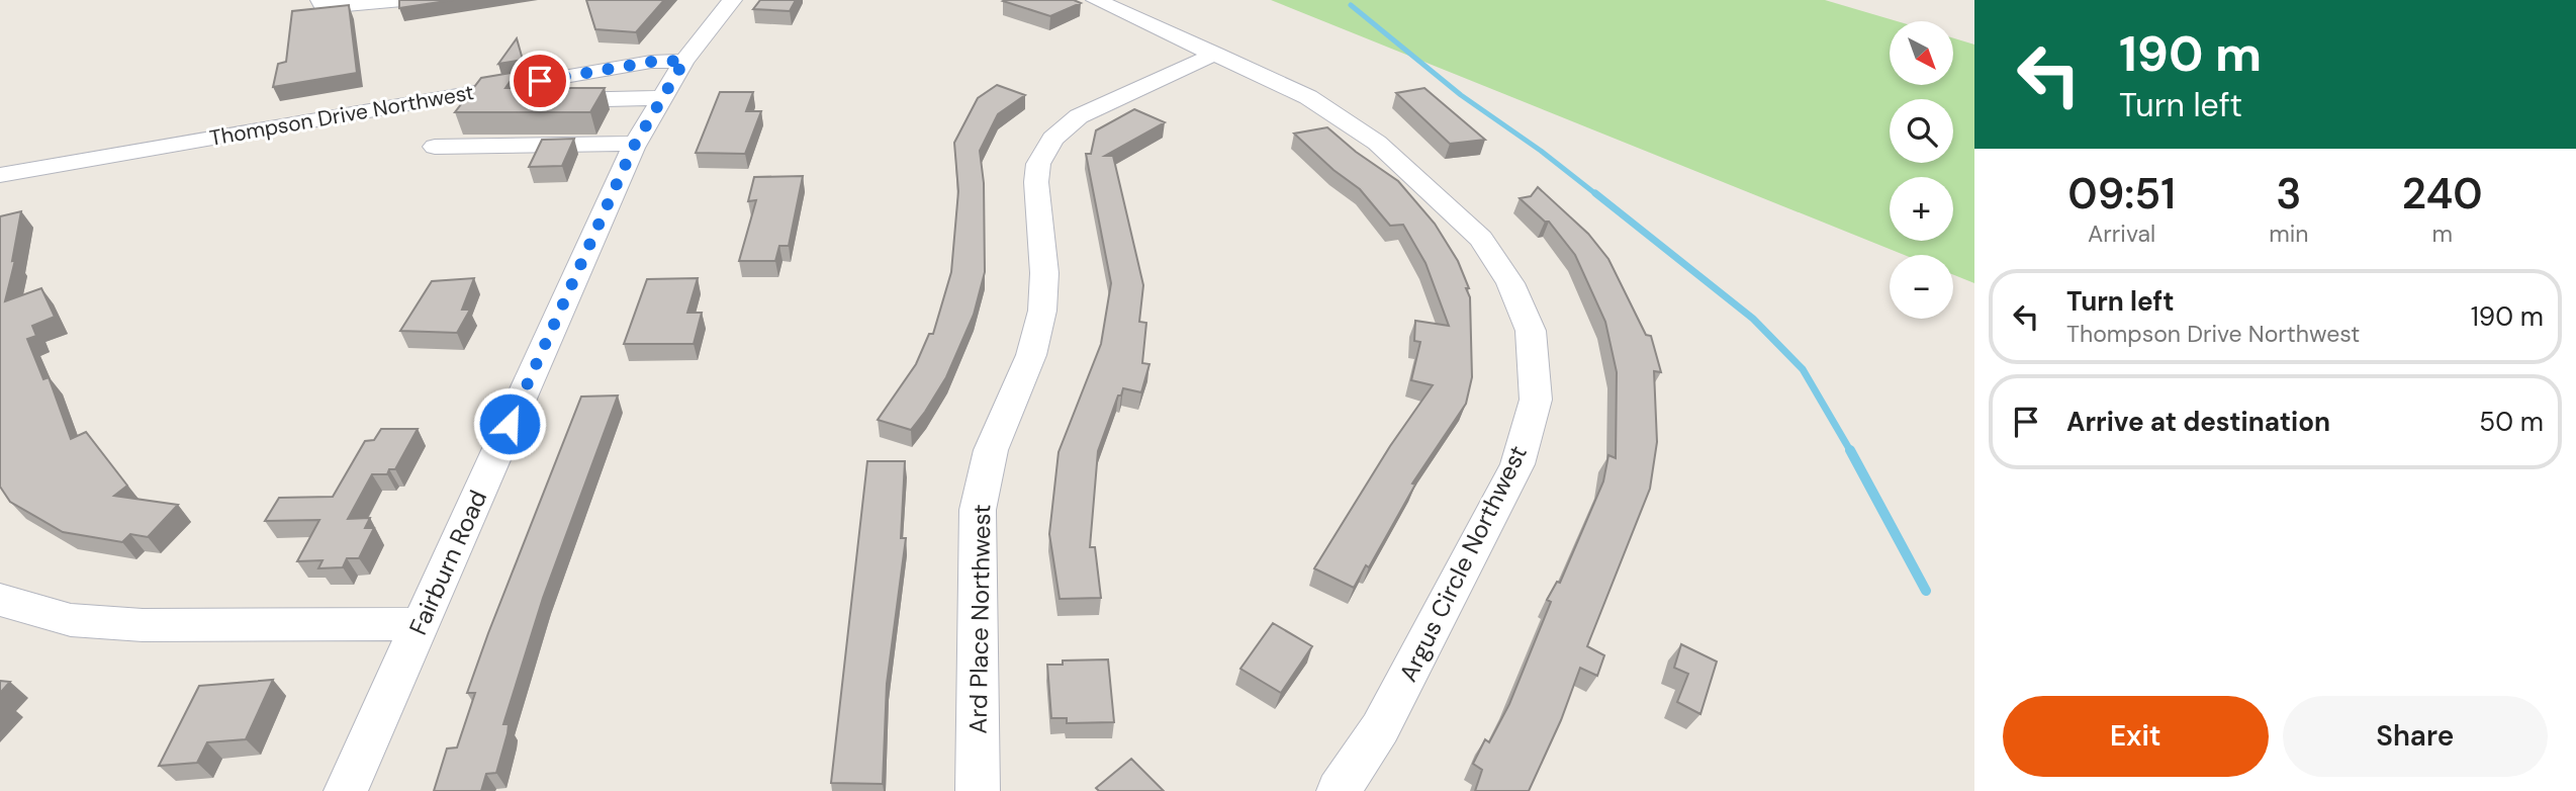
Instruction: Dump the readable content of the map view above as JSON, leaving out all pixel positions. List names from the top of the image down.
{
  "streets": {
    "street": [
      "Thompson Drive Northwest",
      "Fairburn Road",
      "Argus Circle Northwest",
      "Ard Place Northwest"
    ]
  },
  "crossings": [
    ["Thompson Drive Northwest", "Fairburn Road"],
    ["Argus Circle Northwest", "Ard Place Northwest"]
  ],
  "north": "bottom right",
  "page": {
    "turn": ["190 m", "Turn left"],
    "map_buttons": ["+", "−"],
    "eta": [
      "09:51",
      "Arrival",
      "3",
      "min",
      "240",
      "m"
    ],
    "list": [
      {
        "name": "Turn left",
        "note": "Thompson Drive Northwest",
        "value": "190 m"
      },
      {
        "name": "Arrive at destination",
        "value": "50 m"
      }
    ],
    "buttons": ["Exit", "Share"]
  }
}
